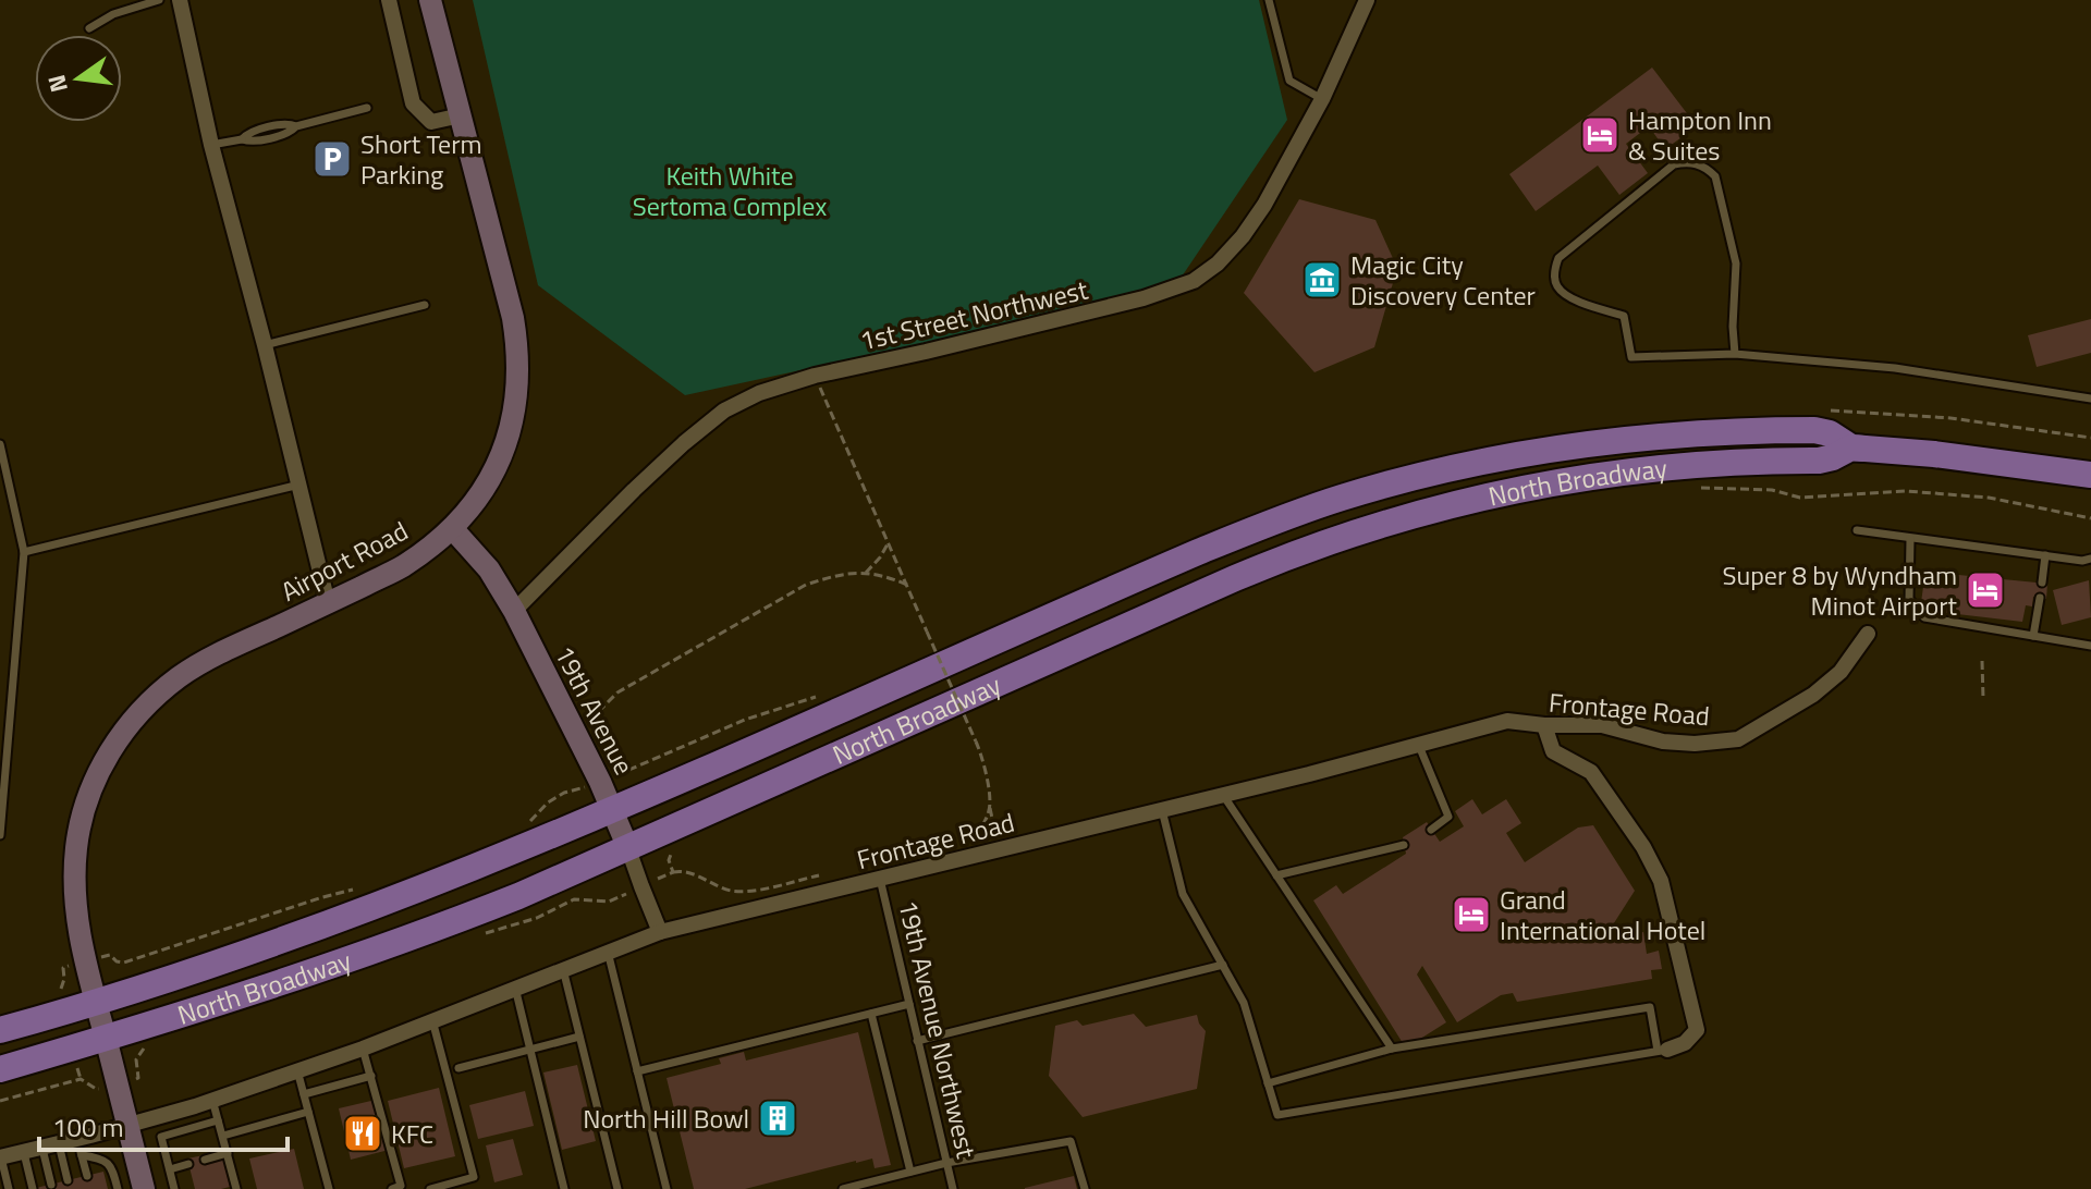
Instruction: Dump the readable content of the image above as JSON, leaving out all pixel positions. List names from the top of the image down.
{
  "streets": {
    "main road": ["North Broadway"],
    "street": [
      "1st Street Northwest",
      "Airport Road",
      "Frontage Road",
      "19th Avenue"
    ],
    "lane": ["19th Avenue Northwest"]
  },
  "crossings": [
    ["1st Street Northwest", "19th Avenue"],
    ["North Broadway", "Airport Road"],
    ["North Broadway", "19th Avenue"],
    ["Airport Road", "Frontage Road"],
    ["Airport Road", "19th Avenue"],
    ["Frontage Road", "19th Avenue"],
    ["Frontage Road", "19th Avenue Northwest"]
  ],
  "parks": ["Keith White Sertoma Complex"],
  "places": {
    "hotel": ["Hampton Inn & Suites", "Super 8 by Wyndham Minot Airport", "Grand International Hotel"],
    "parking": ["Short Term Parking"],
    "museum": ["Magic City Discovery Center"],
    "building": ["North Hill Bowl"],
    "restaurant": ["KFC"]
  },
  "scale_bar": "100 m",
  "north": "left"
}
